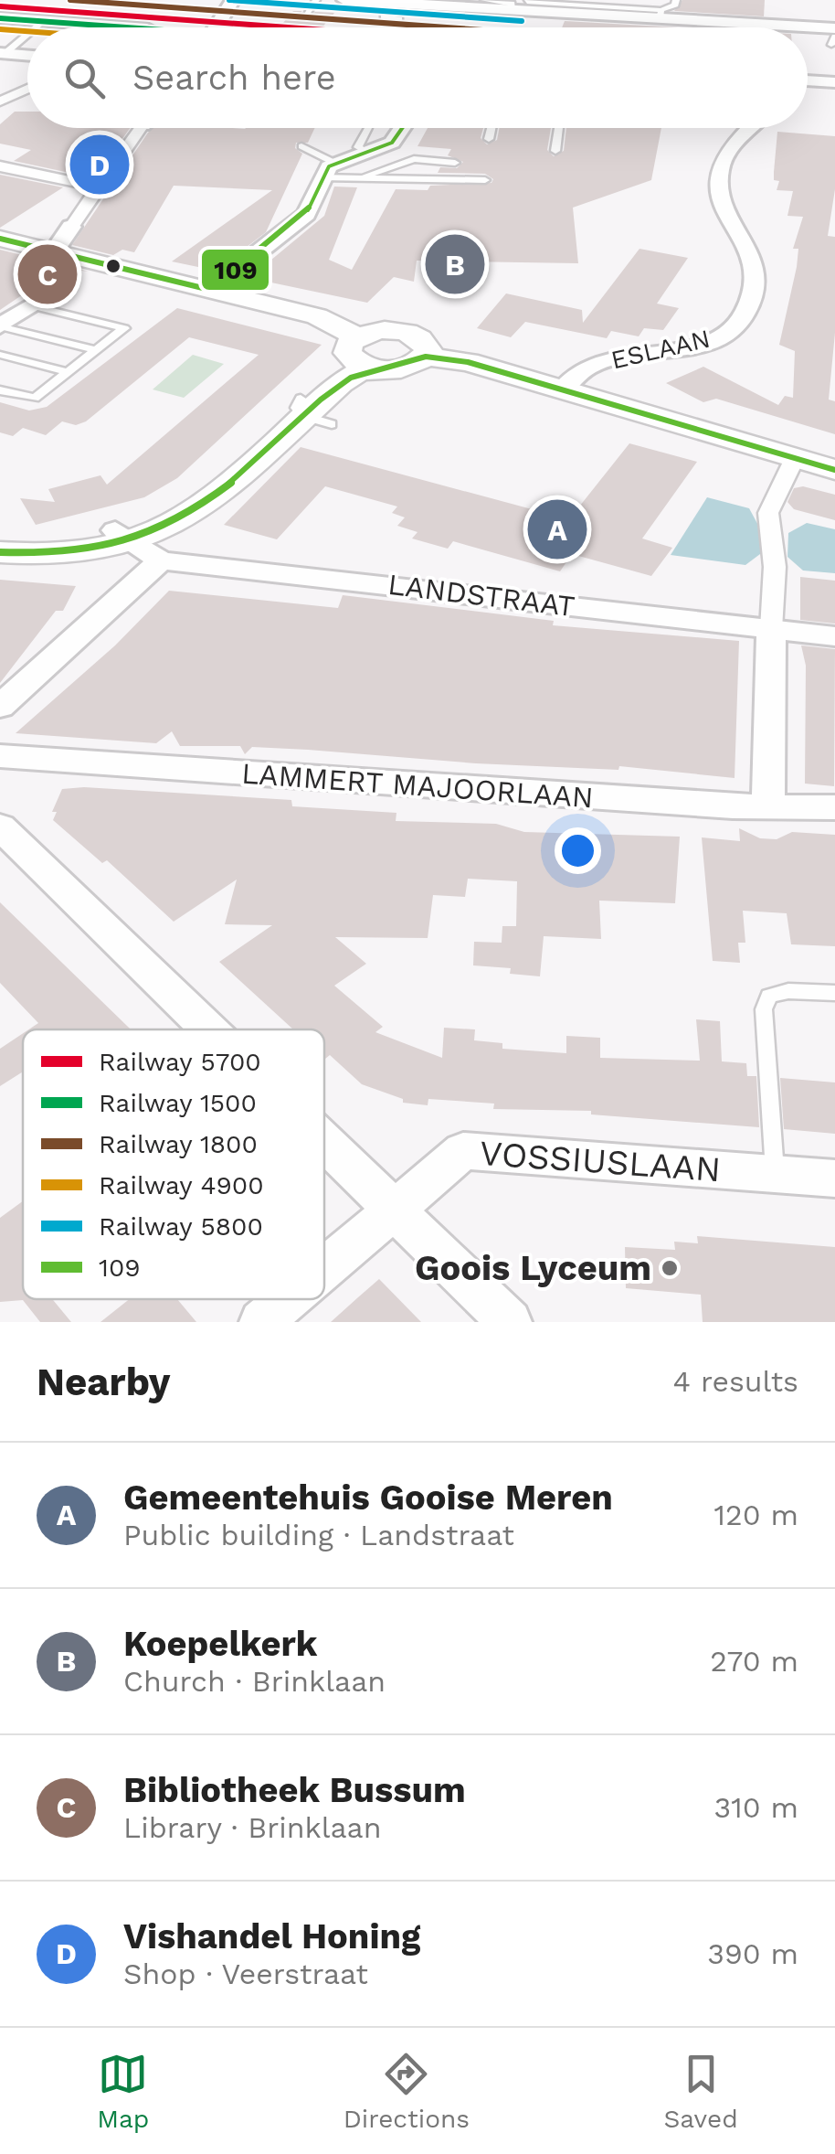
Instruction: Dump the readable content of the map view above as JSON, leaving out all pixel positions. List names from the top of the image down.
{
  "streets": {
    "street": [
      "ESLAAN",
      "LANDSTRAAT",
      "LAMMERT MAJOORLAAN",
      "VOSSIUSLAAN"
    ]
  },
  "places": ["Goois Lyceum"],
  "lines": [
    "rail line 1800",
    "rail line 5800",
    "rail line 5700",
    "rail line 1500",
    "rail line 4900",
    "transit line 109"
  ],
  "legend": [
    "Railway 5700",
    "Railway 1500",
    "Railway 1800",
    "Railway 4900",
    "Railway 5800",
    "109"
  ],
  "page": {
    "search": "Search here",
    "pins": [
      "D",
      "B",
      "C",
      "A"
    ],
    "heading": ["Nearby", "4 results"],
    "list": [
      {
        "mark": "A",
        "name": "Gemeentehuis Gooise Meren",
        "note": "Public building · Landstraat",
        "value": "120 m"
      },
      {
        "mark": "B",
        "name": "Koepelkerk",
        "note": "Church · Brinklaan",
        "value": "270 m"
      },
      {
        "mark": "C",
        "name": "Bibliotheek Bussum",
        "note": "Library · Brinklaan",
        "value": "310 m"
      },
      {
        "mark": "D",
        "name": "Vishandel Honing",
        "note": "Shop · Veerstraat",
        "value": "390 m"
      }
    ],
    "nav": ["Map", "Directions", "Saved"]
  }
}
